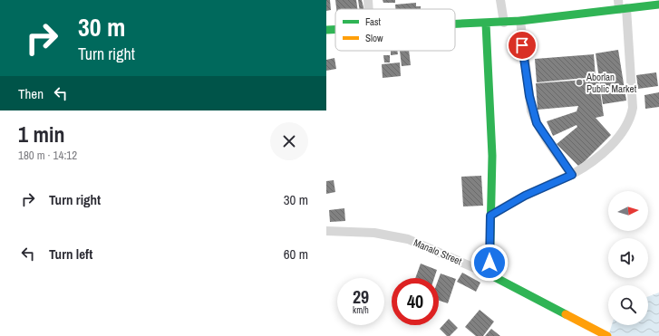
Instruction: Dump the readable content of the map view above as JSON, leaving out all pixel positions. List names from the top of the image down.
{
  "streets": {
    "street": ["Manalo Street"]
  },
  "places": ["Aborlan Public Market"],
  "legend": ["Fast", "Slow"],
  "north": "right",
  "page": {
    "turn": ["30 m", "Turn right"],
    "then": "Then",
    "heading": ["1 min", "180 m · 14:12"],
    "list": [
      {
        "name": "Turn right",
        "value": "30 m"
      },
      {
        "name": "Turn left",
        "value": "60 m"
      }
    ],
    "speed": "29 km/h",
    "limit": "40"
  }
}
